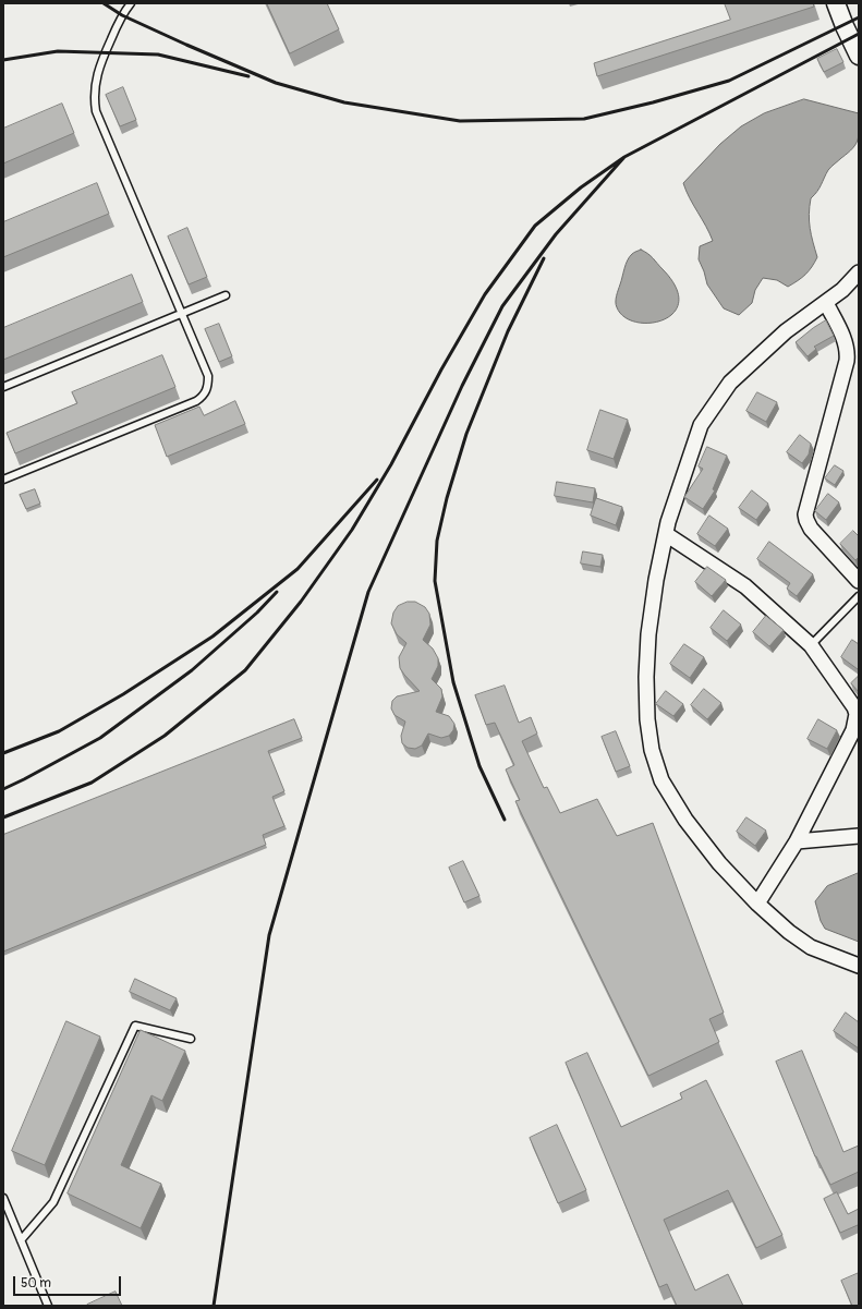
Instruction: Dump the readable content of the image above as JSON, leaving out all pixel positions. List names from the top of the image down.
{
  "scale_bar": "50 m"
}
